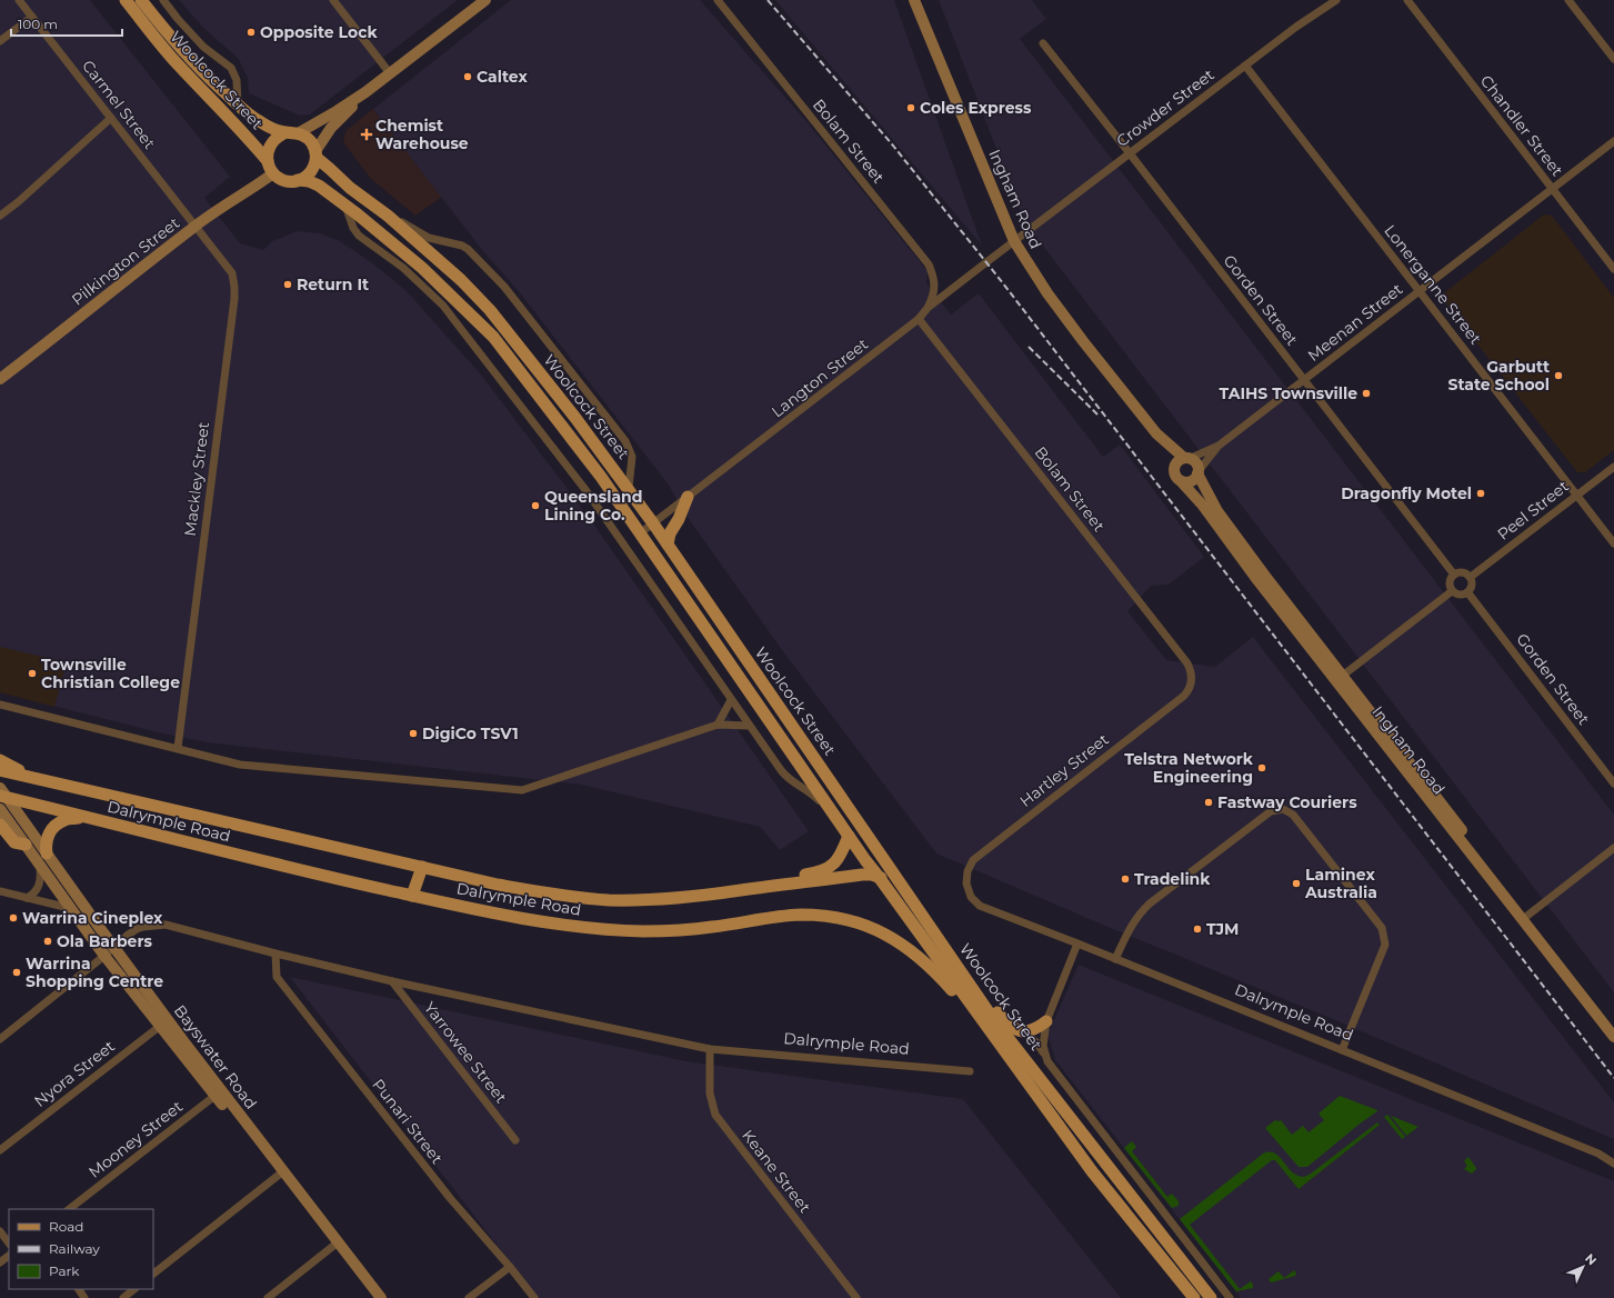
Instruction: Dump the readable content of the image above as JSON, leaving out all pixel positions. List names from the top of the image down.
{
  "streets": {
    "main road": [
      "Woolcock Street",
      "Ingham Road",
      "Pilkington Street",
      "Dalrymple Road",
      "Bayswater Road"
    ],
    "street": [
      "Carmel Street",
      "Crowder Street",
      "Chandler Street",
      "Bolam Street",
      "Lonerganne Street",
      "Gorden Street",
      "Meenan Street",
      "Langton Street",
      "Mackley Street",
      "Peel Street",
      "Hartley Street",
      "Yarrowee Street",
      "Nyora Street",
      "Punari Street",
      "Mooney Street",
      "Keane Street"
    ]
  },
  "crossings": [
    ["Woolcock Street", "Pilkington Street"],
    ["Woolcock Street", "Langton Street"],
    ["Woolcock Street", "Dalrymple Road"],
    ["Carmel Street", "Pilkington Street"],
    ["Carmel Street", "Mackley Street"],
    ["Crowder Street", "Ingham Road"],
    ["Crowder Street", "Lonerganne Street"],
    ["Crowder Street", "Gorden Street"],
    ["Crowder Street", "Langton Street"],
    ["Chandler Street", "Meenan Street"],
    ["Bolam Street", "Langton Street"],
    ["Bolam Street", "Hartley Street"],
    ["Ingham Road", "Meenan Street"],
    ["Ingham Road", "Langton Street"],
    ["Pilkington Street", "Mackley Street"],
    ["Lonerganne Street", "Meenan Street"],
    ["Lonerganne Street", "Peel Street"],
    ["Gorden Street", "Meenan Street"],
    ["Gorden Street", "Peel Street"],
    ["Hartley Street", "Dalrymple Road"],
    ["Dalrymple Road", "Yarrowee Street"],
    ["Dalrymple Road", "Bayswater Road"],
    ["Dalrymple Road", "Punari Street"],
    ["Dalrymple Road", "Keane Street"],
    ["Bayswater Road", "Nyora Street"],
    ["Bayswater Road", "Mooney Street"]
  ],
  "places": {
    "other": [
      "Opposite Lock",
      "Caltex",
      "Coles Express",
      "Return It",
      "Garbutt State School",
      "TAIHS Townsville",
      "Dragonfly Motel",
      "Queensland Lining Co.",
      "Townsville Christian College",
      "DigiCo TSV1",
      "Telstra Network Engineering",
      "Fastway Couriers",
      "Tradelink",
      "Laminex Australia",
      "Warrina Cineplex",
      "TJM",
      "Ola Barbers",
      "Warrina Shopping Centre"
    ],
    "health": ["Chemist Warehouse"]
  },
  "legend": ["Road", "Railway", "Park"],
  "scale_bar": "100 m",
  "north": "top right"
}
